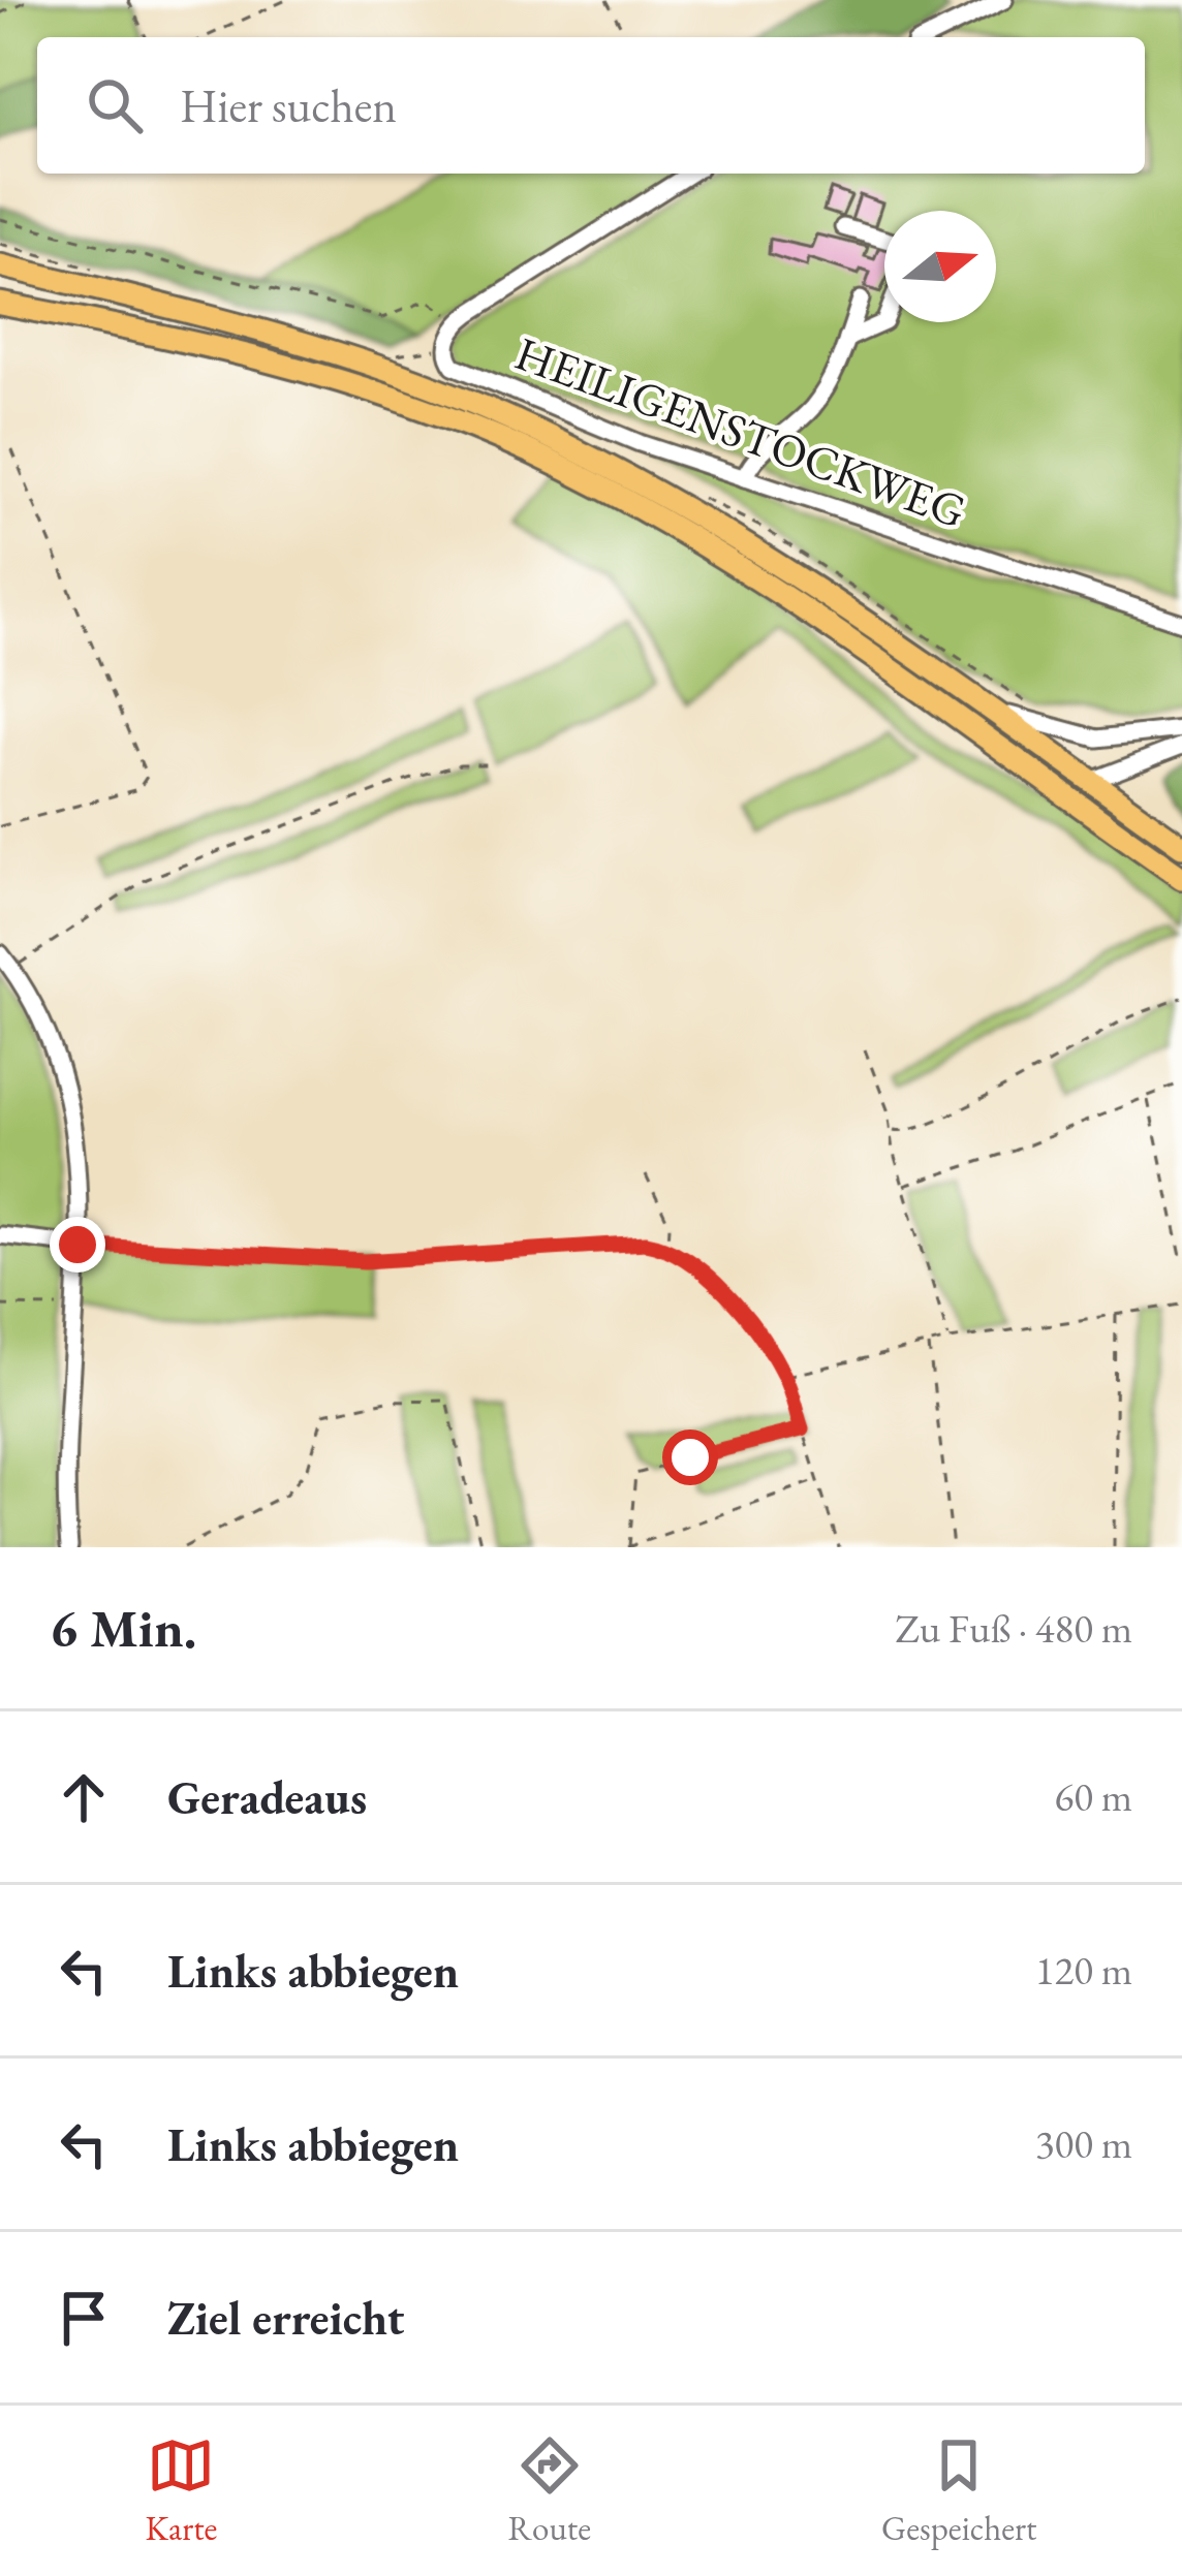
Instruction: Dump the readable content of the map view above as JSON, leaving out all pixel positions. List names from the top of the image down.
{
  "streets": {
    "street": ["HEILIGENSTOCKWEG"]
  },
  "north": "right",
  "page": {
    "search": "Hier suchen",
    "heading": ["6 Min.", "Zu Fuß · 480 m"],
    "list": [
      ["Geradeaus", "60 m"],
      ["Links abbiegen", "120 m"],
      ["Links abbiegen", "300 m"],
      "Ziel erreicht"
    ],
    "nav": ["Karte", "Route", "Gespeichert"]
  }
}
